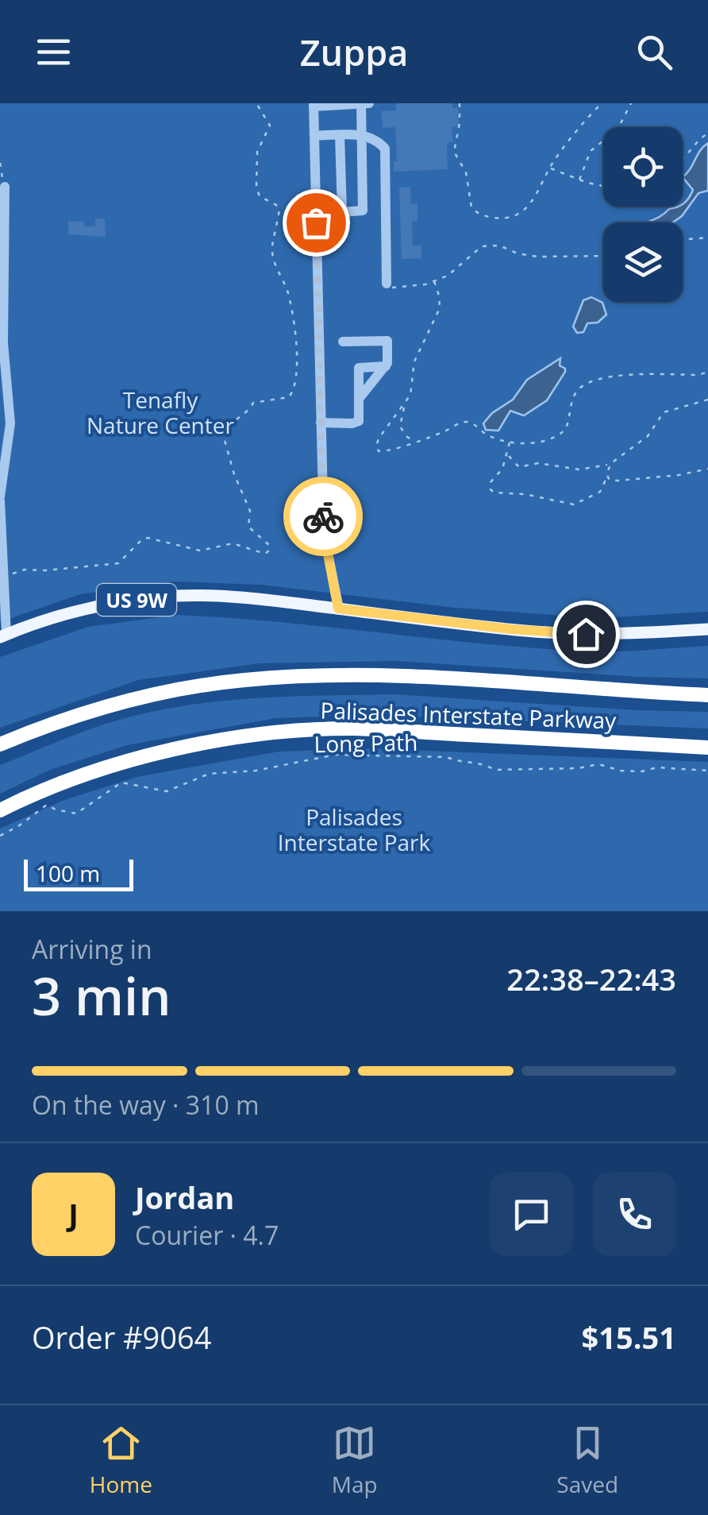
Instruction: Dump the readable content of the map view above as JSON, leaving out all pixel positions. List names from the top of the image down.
{
  "streets": {
    "highway": ["Palisades Interstate Parkway"],
    "main road": ["US 9W"],
    "path": ["Long Path"]
  },
  "parks": ["Tenafly Nature Center", "Palisades Interstate Park"],
  "scale_bar": "100 m",
  "page": {
    "header": "Zuppa",
    "scale": "100 m",
    "heading": ["3 min", "Arriving in", "22:38–22:43"],
    "panel": [
      "Jordan",
      "Courier · 4.7",
      "Order #9064",
      "$15.51"
    ],
    "bar": "On the way · 310 m",
    "round": "J",
    "tabs": ["Home", "Map", "Saved"]
  }
}
